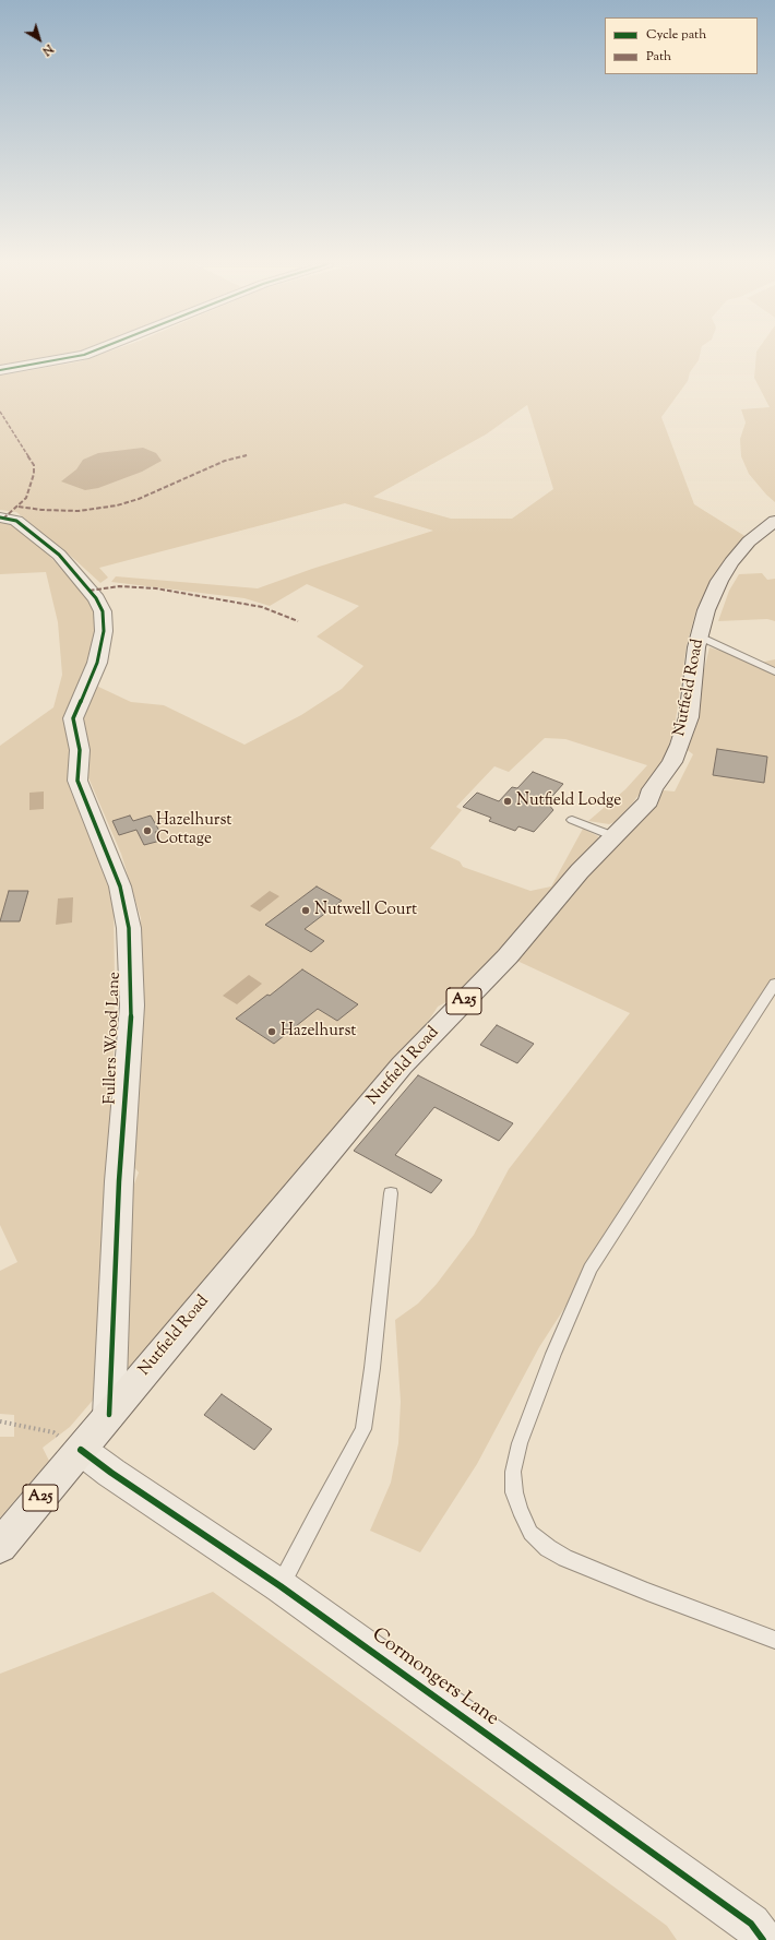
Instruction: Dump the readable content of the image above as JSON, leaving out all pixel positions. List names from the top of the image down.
{
  "streets": {
    "main road": ["Nutfield Road", "A25"],
    "street": ["Fullers Wood Lane", "Cormongers Lane"]
  },
  "crossings": [
    ["Nutfield Road", "Fullers Wood Lane"],
    ["Nutfield Road", "Cormongers Lane"]
  ],
  "places": [
    "Nutfield Lodge",
    "Hazelhurst Cottage",
    "Nutwell Court",
    "Hazelhurst"
  ],
  "legend": ["Cycle path", "Path"],
  "north": "bottom right"
}
